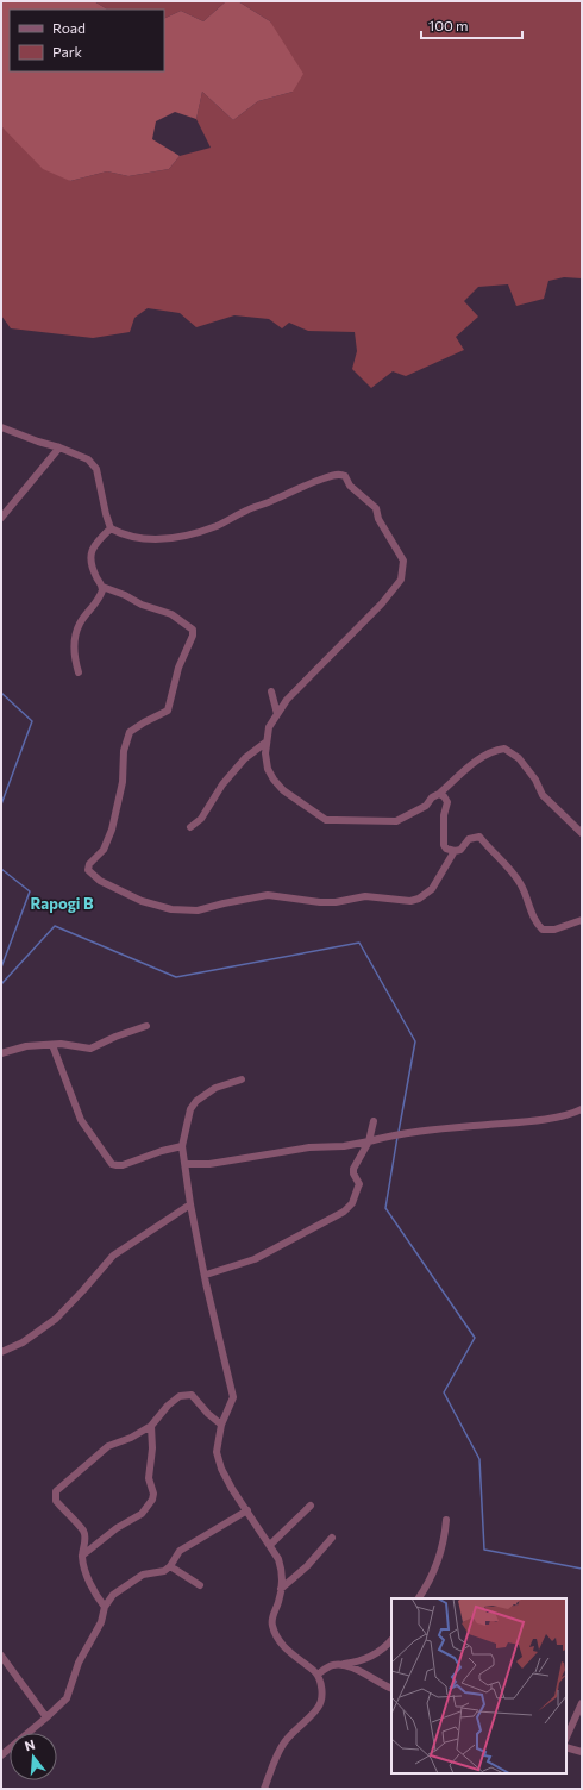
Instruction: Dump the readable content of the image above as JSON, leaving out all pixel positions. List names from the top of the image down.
{
  "districts": ["Rapogi B"],
  "legend": ["Road", "Park"],
  "scale_bar": "100 m",
  "north": "top"
}
